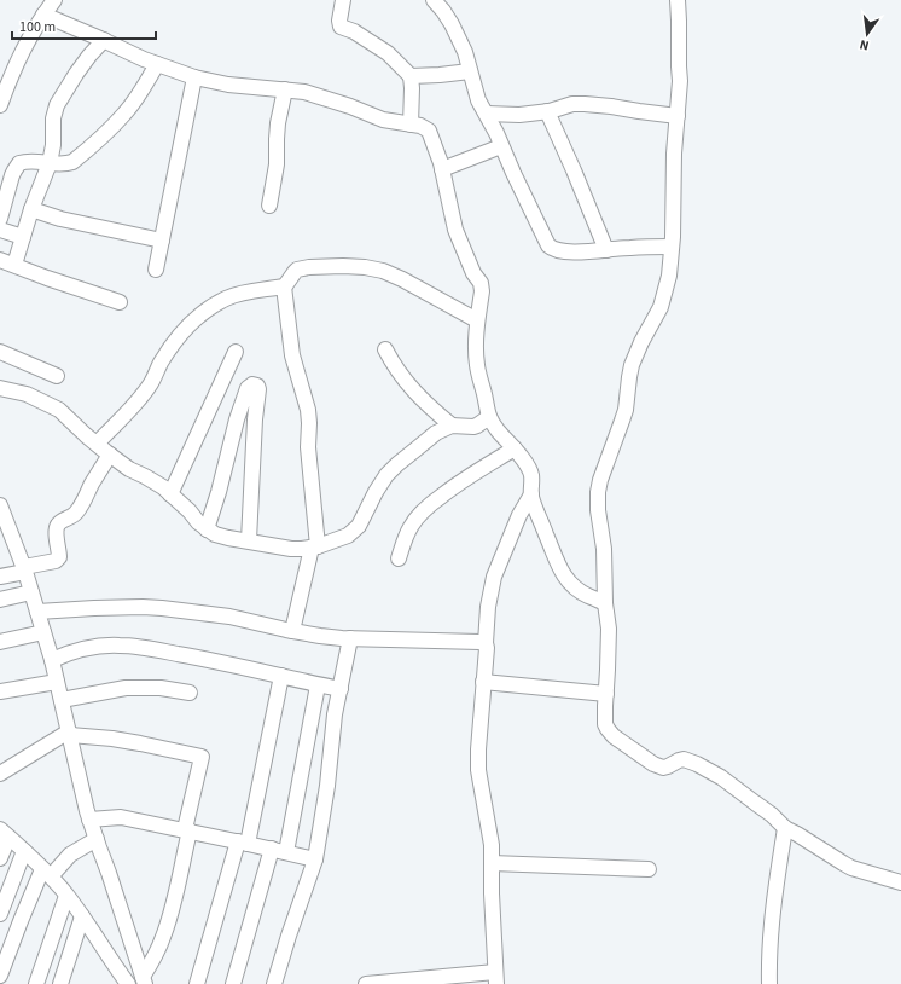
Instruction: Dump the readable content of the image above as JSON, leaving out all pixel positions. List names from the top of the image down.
{
  "scale_bar": "100 m",
  "north": "bottom"
}
